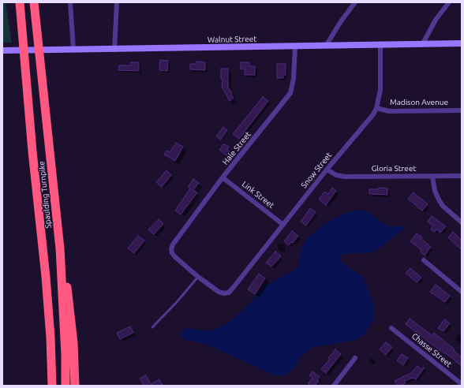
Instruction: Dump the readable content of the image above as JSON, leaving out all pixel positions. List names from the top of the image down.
{
  "streets": {
    "highway": ["Spaulding Turnpike"],
    "main road": ["Walnut Street"],
    "street": [
      "Madison Avenue",
      "Hale Street",
      "Gloria Street",
      "Snow Street",
      "Link Street",
      "Chasse Street"
    ]
  },
  "crossings": [
    ["Walnut Street", "Hale Street"],
    ["Walnut Street", "Snow Street"],
    ["Madison Avenue", "Snow Street"],
    ["Hale Street", "Snow Street"],
    ["Hale Street", "Link Street"],
    ["Gloria Street", "Snow Street"],
    ["Snow Street", "Link Street"]
  ]
}
